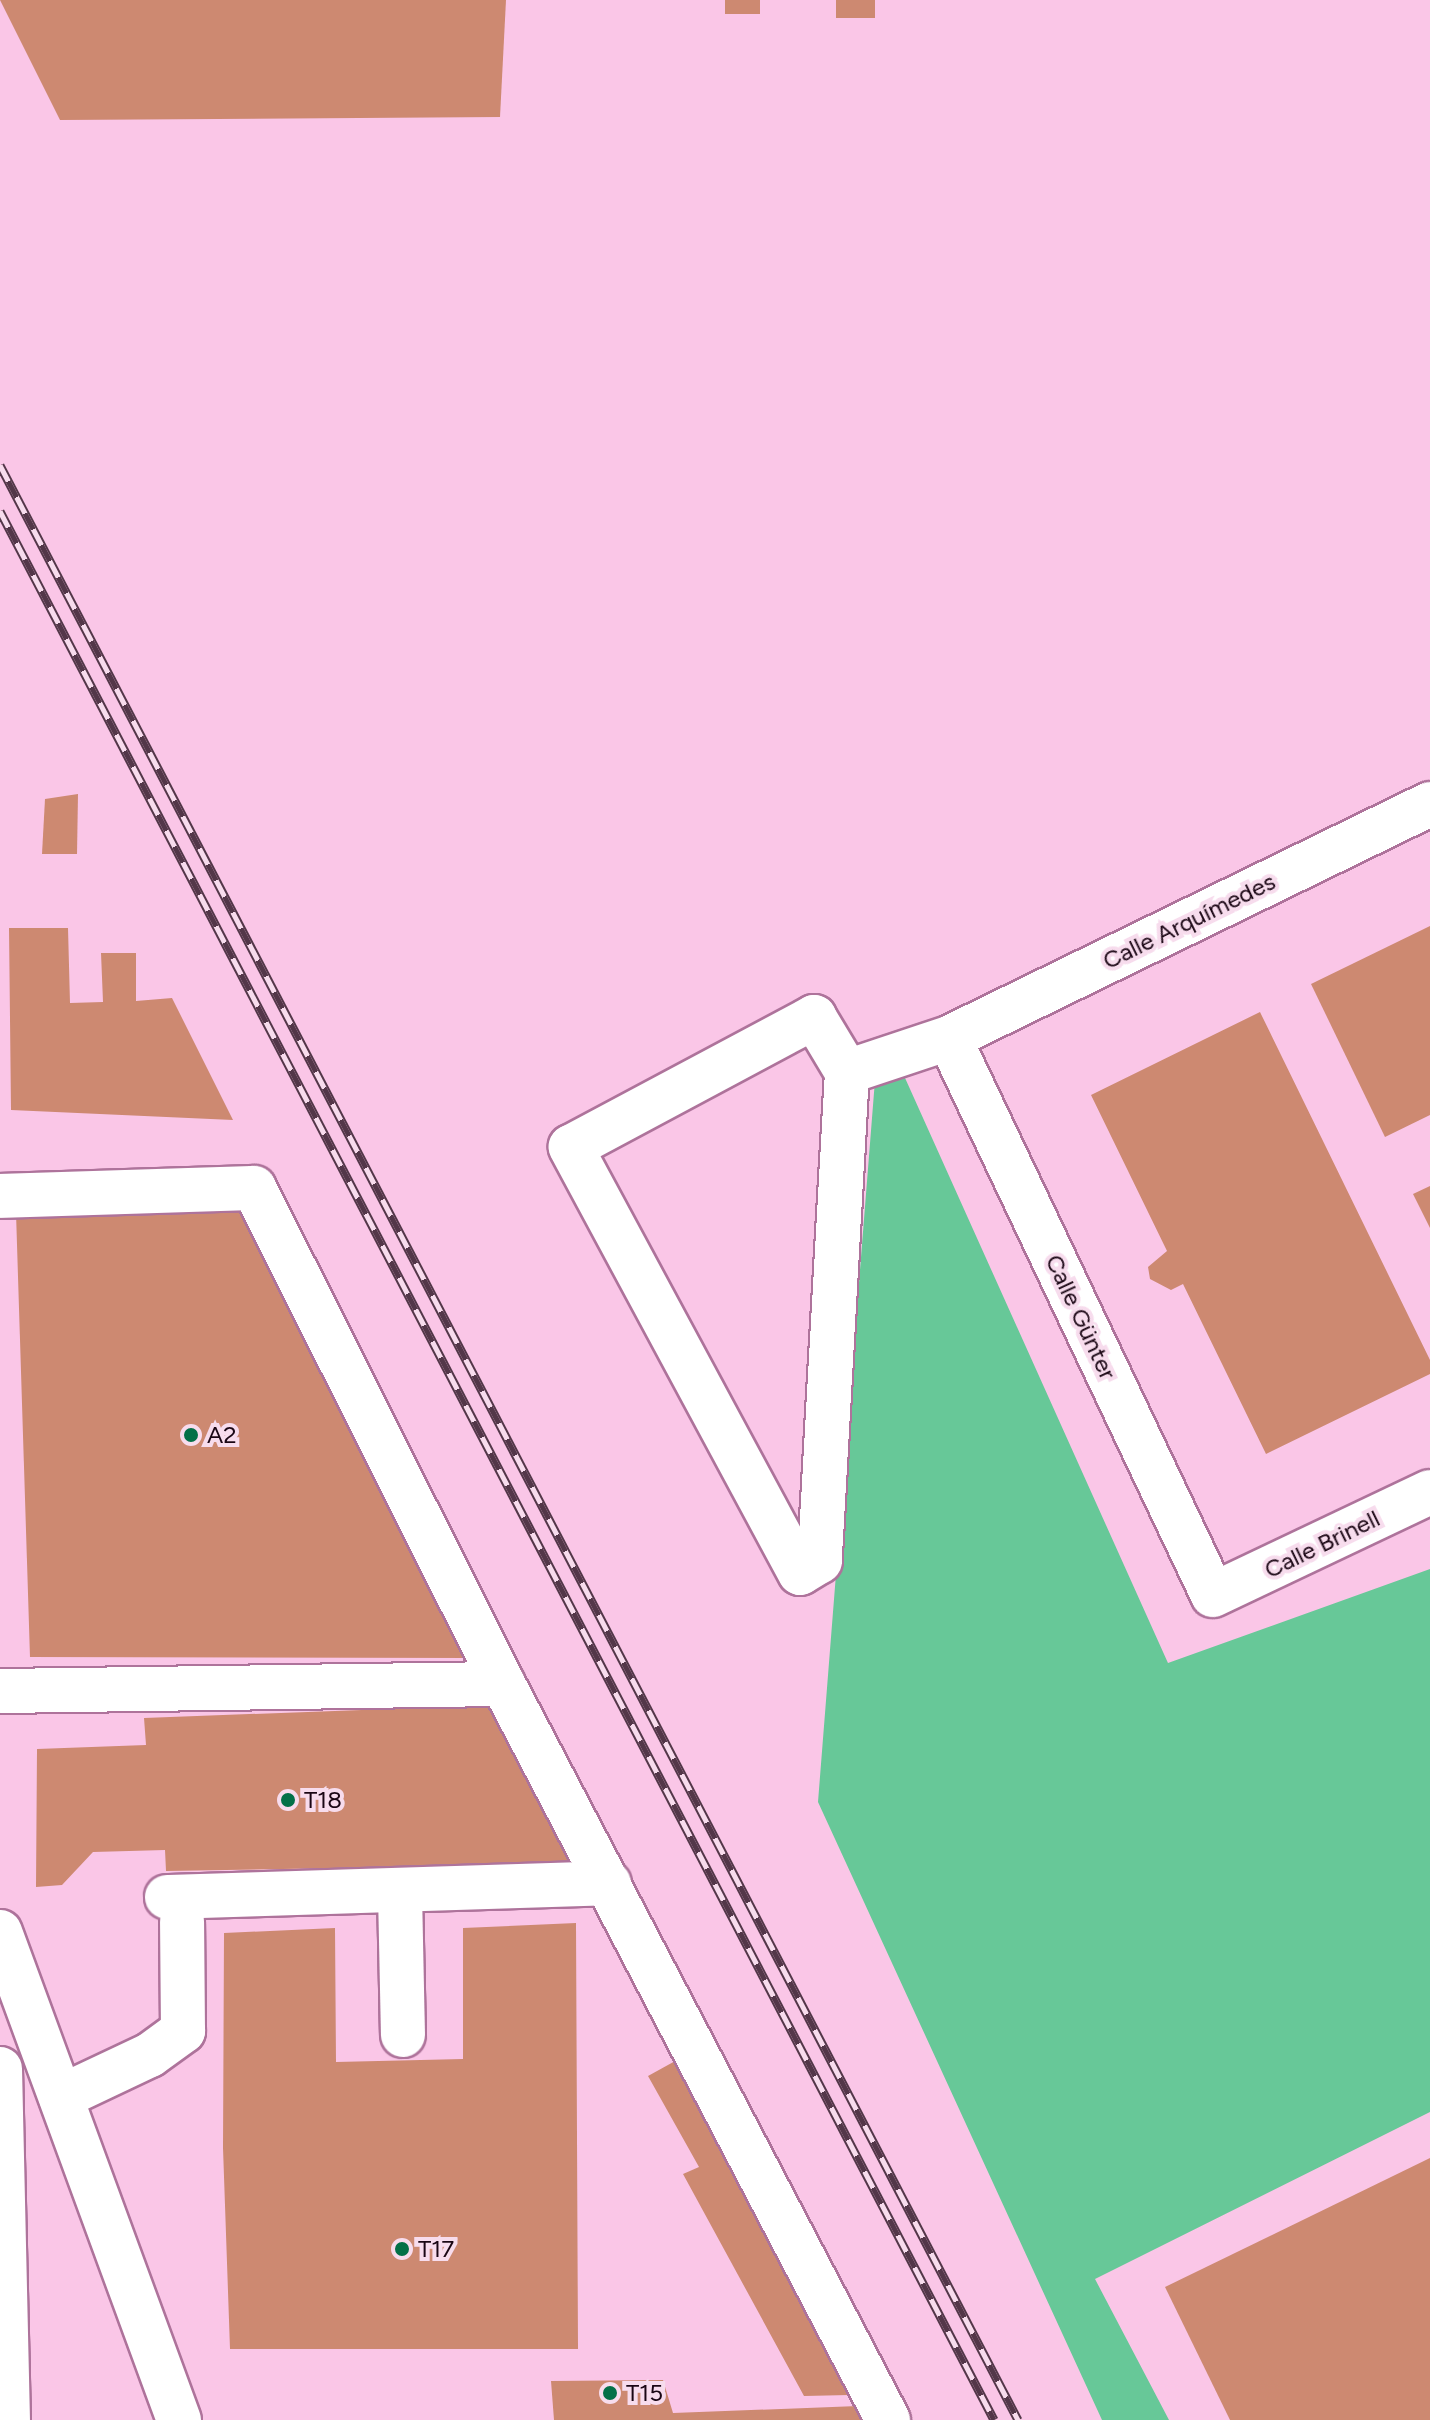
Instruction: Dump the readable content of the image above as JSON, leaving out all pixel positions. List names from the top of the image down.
{
  "streets": {
    "street": ["Calle Arquímedes", "Calle Günter", "Calle Brinell"]
  },
  "crossings": [
    ["Calle Arquímedes", "Calle Günter"],
    ["Calle Günter", "Calle Brinell"]
  ],
  "places": [
    "A2",
    "T18",
    "T17",
    "T15"
  ]
}
